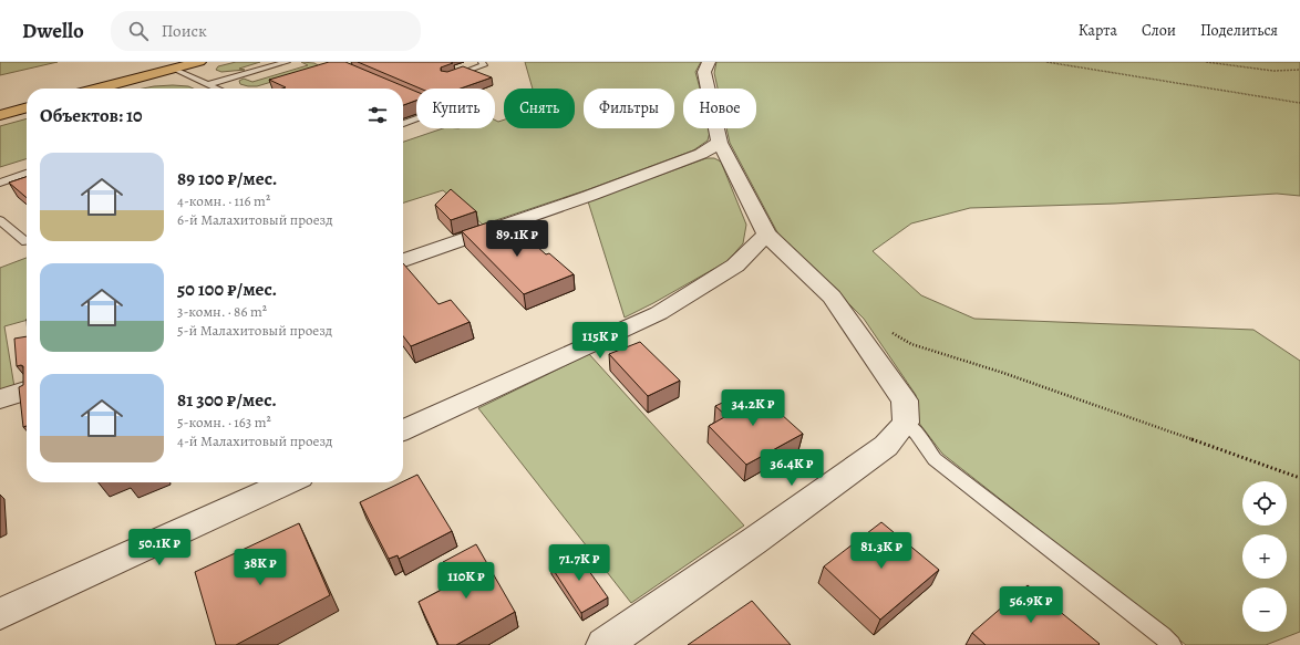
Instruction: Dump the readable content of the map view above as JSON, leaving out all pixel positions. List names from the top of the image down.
{
  "page": {
    "header": "Dwello",
    "search": "Поиск",
    "nav": ["Карта", "Слои", "Поделиться"],
    "chip": [
      "Купить",
      "Снять",
      "Фильтры",
      "Новое"
    ],
    "heading": "Объектов: 10",
    "list": [
      {
        "name": "89 100 ₽/мес.",
        "note": "4-комн. · 116 m² · 6-й Малахитовый проезд"
      },
      {
        "name": "50 100 ₽/мес.",
        "note": "3-комн. · 86 m² · 5-й Малахитовый проезд"
      },
      {
        "name": "81 300 ₽/мес.",
        "note": "5-комн. · 163 m² · 4-й Малахитовый проезд"
      }
    ],
    "price": [
      "89.1K ₽",
      "115K ₽",
      "34.2K ₽",
      "36.4K ₽",
      "50.1K ₽",
      "81.3K ₽",
      "71.7K ₽",
      "38K ₽",
      "110K ₽",
      "56.9K ₽"
    ],
    "map_buttons": ["+", "−"]
  }
}
